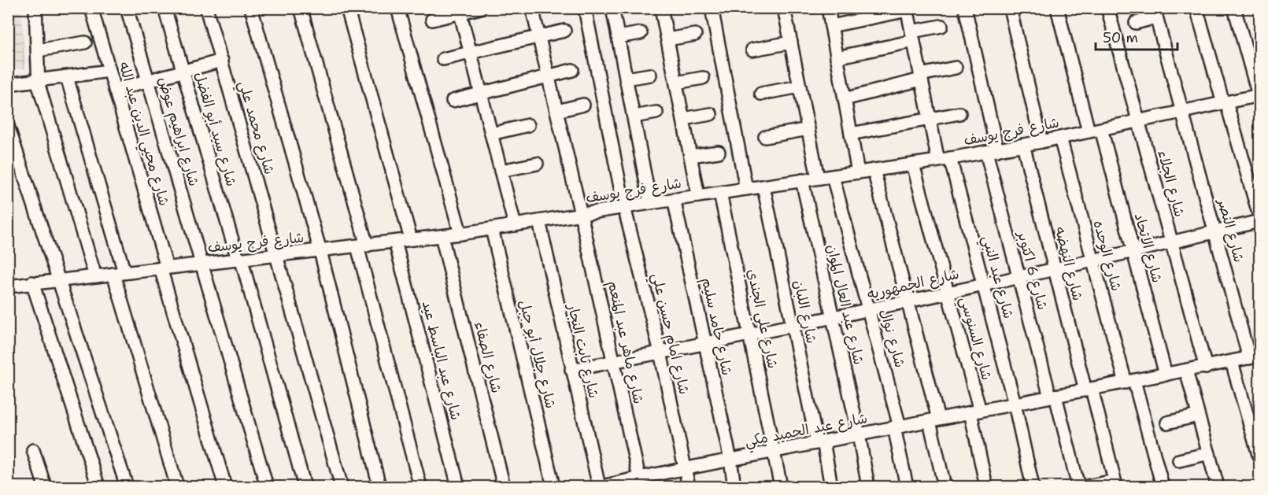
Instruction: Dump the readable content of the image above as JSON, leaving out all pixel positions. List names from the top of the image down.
{
  "streets": {
    "street": [
      "شارع محمد علي",
      "شارع سيد أبو الفضل",
      "شارع ابراهيم عوض",
      "شارع فرج يوسف",
      "شارع محيي الدين عبد الله",
      "شارع الجلاء",
      "شارع النصر",
      "شارع الاتحاد",
      "شارع الوحده",
      "شارع النهضه",
      "شارع 6 اكتوبر",
      "شارع عبد النبي",
      "شارع الجمهوريه",
      "شارع عبد العال الموان",
      "شارع اللبان",
      "شارع علي الجندي",
      "شارع حامد سليم",
      "شارع امام حسن علي",
      "شارع نوال",
      "شارع السنوسي",
      "شارع ماهر عبد المنعم",
      "شارع ثابت النجار",
      "شارع جلال أبو جبل",
      "شارع الصفاء",
      "شارع عبد الباسط عيد",
      "شارع عبد الحميد مكي"
    ]
  },
  "crossings": [
    ["شارع محمد علي", "شارع فرج يوسف"],
    ["شارع سيد أبو الفضل", "شارع فرج يوسف"],
    ["شارع ابراهيم عوض", "شارع فرج يوسف"],
    ["شارع فرج يوسف", "شارع محيي الدين عبد الله"],
    ["شارع فرج يوسف", "شارع الجلاء"],
    ["شارع فرج يوسف", "شارع النصر"],
    ["شارع فرج يوسف", "شارع الاتحاد"],
    ["شارع فرج يوسف", "شارع الوحده"],
    ["شارع فرج يوسف", "شارع النهضه"],
    ["شارع فرج يوسف", "شارع 6 اكتوبر"],
    ["شارع فرج يوسف", "شارع عبد النبي"],
    ["شارع فرج يوسف", "شارع عبد العال الموان"],
    ["شارع فرج يوسف", "شارع اللبان"],
    ["شارع فرج يوسف", "شارع علي الجندي"],
    ["شارع فرج يوسف", "شارع حامد سليم"],
    ["شارع فرج يوسف", "شارع امام حسن علي"],
    ["شارع فرج يوسف", "شارع نوال"],
    ["شارع فرج يوسف", "شارع السنوسي"],
    ["شارع فرج يوسف", "شارع ماهر عبد المنعم"],
    ["شارع فرج يوسف", "شارع ثابت النجار"],
    ["شارع فرج يوسف", "شارع جلال أبو جبل"],
    ["شارع فرج يوسف", "شارع الصفاء"],
    ["شارع فرج يوسف", "شارع عبد الباسط عيد"],
    ["شارع الجلاء", "شارع الجمهوريه"],
    ["شارع الجلاء", "شارع عبد الحميد مكي"],
    ["شارع النصر", "شارع الجمهوريه"],
    ["شارع النصر", "شارع عبد الحميد مكي"],
    ["شارع الاتحاد", "شارع الجمهوريه"],
    ["شارع الاتحاد", "شارع عبد الحميد مكي"],
    ["شارع الوحده", "شارع الجمهوريه"],
    ["شارع الوحده", "شارع عبد الحميد مكي"],
    ["شارع النهضه", "شارع الجمهوريه"],
    ["شارع النهضه", "شارع عبد الحميد مكي"],
    ["شارع 6 اكتوبر", "شارع الجمهوريه"],
    ["شارع 6 اكتوبر", "شارع عبد الحميد مكي"],
    ["شارع عبد النبي", "شارع الجمهوريه"],
    ["شارع عبد النبي", "شارع عبد الحميد مكي"],
    ["شارع الجمهوريه", "شارع عبد العال الموان"],
    ["شارع الجمهوريه", "شارع اللبان"],
    ["شارع الجمهوريه", "شارع علي الجندي"],
    ["شارع الجمهوريه", "شارع حامد سليم"],
    ["شارع الجمهوريه", "شارع امام حسن علي"],
    ["شارع الجمهوريه", "شارع نوال"],
    ["شارع الجمهوريه", "شارع السنوسي"],
    ["شارع الجمهوريه", "شارع ماهر عبد المنعم"],
    ["شارع الجمهوريه", "شارع ثابت النجار"],
    ["شارع عبد العال الموان", "شارع عبد الحميد مكي"],
    ["شارع اللبان", "شارع عبد الحميد مكي"],
    ["شارع علي الجندي", "شارع عبد الحميد مكي"],
    ["شارع حامد سليم", "شارع عبد الحميد مكي"],
    ["شارع امام حسن علي", "شارع عبد الحميد مكي"],
    ["شارع نوال", "شارع عبد الحميد مكي"],
    ["شارع السنوسي", "شارع عبد الحميد مكي"],
    ["شارع ماهر عبد المنعم", "شارع عبد الحميد مكي"]
  ],
  "scale_bar": "50 m"
}
